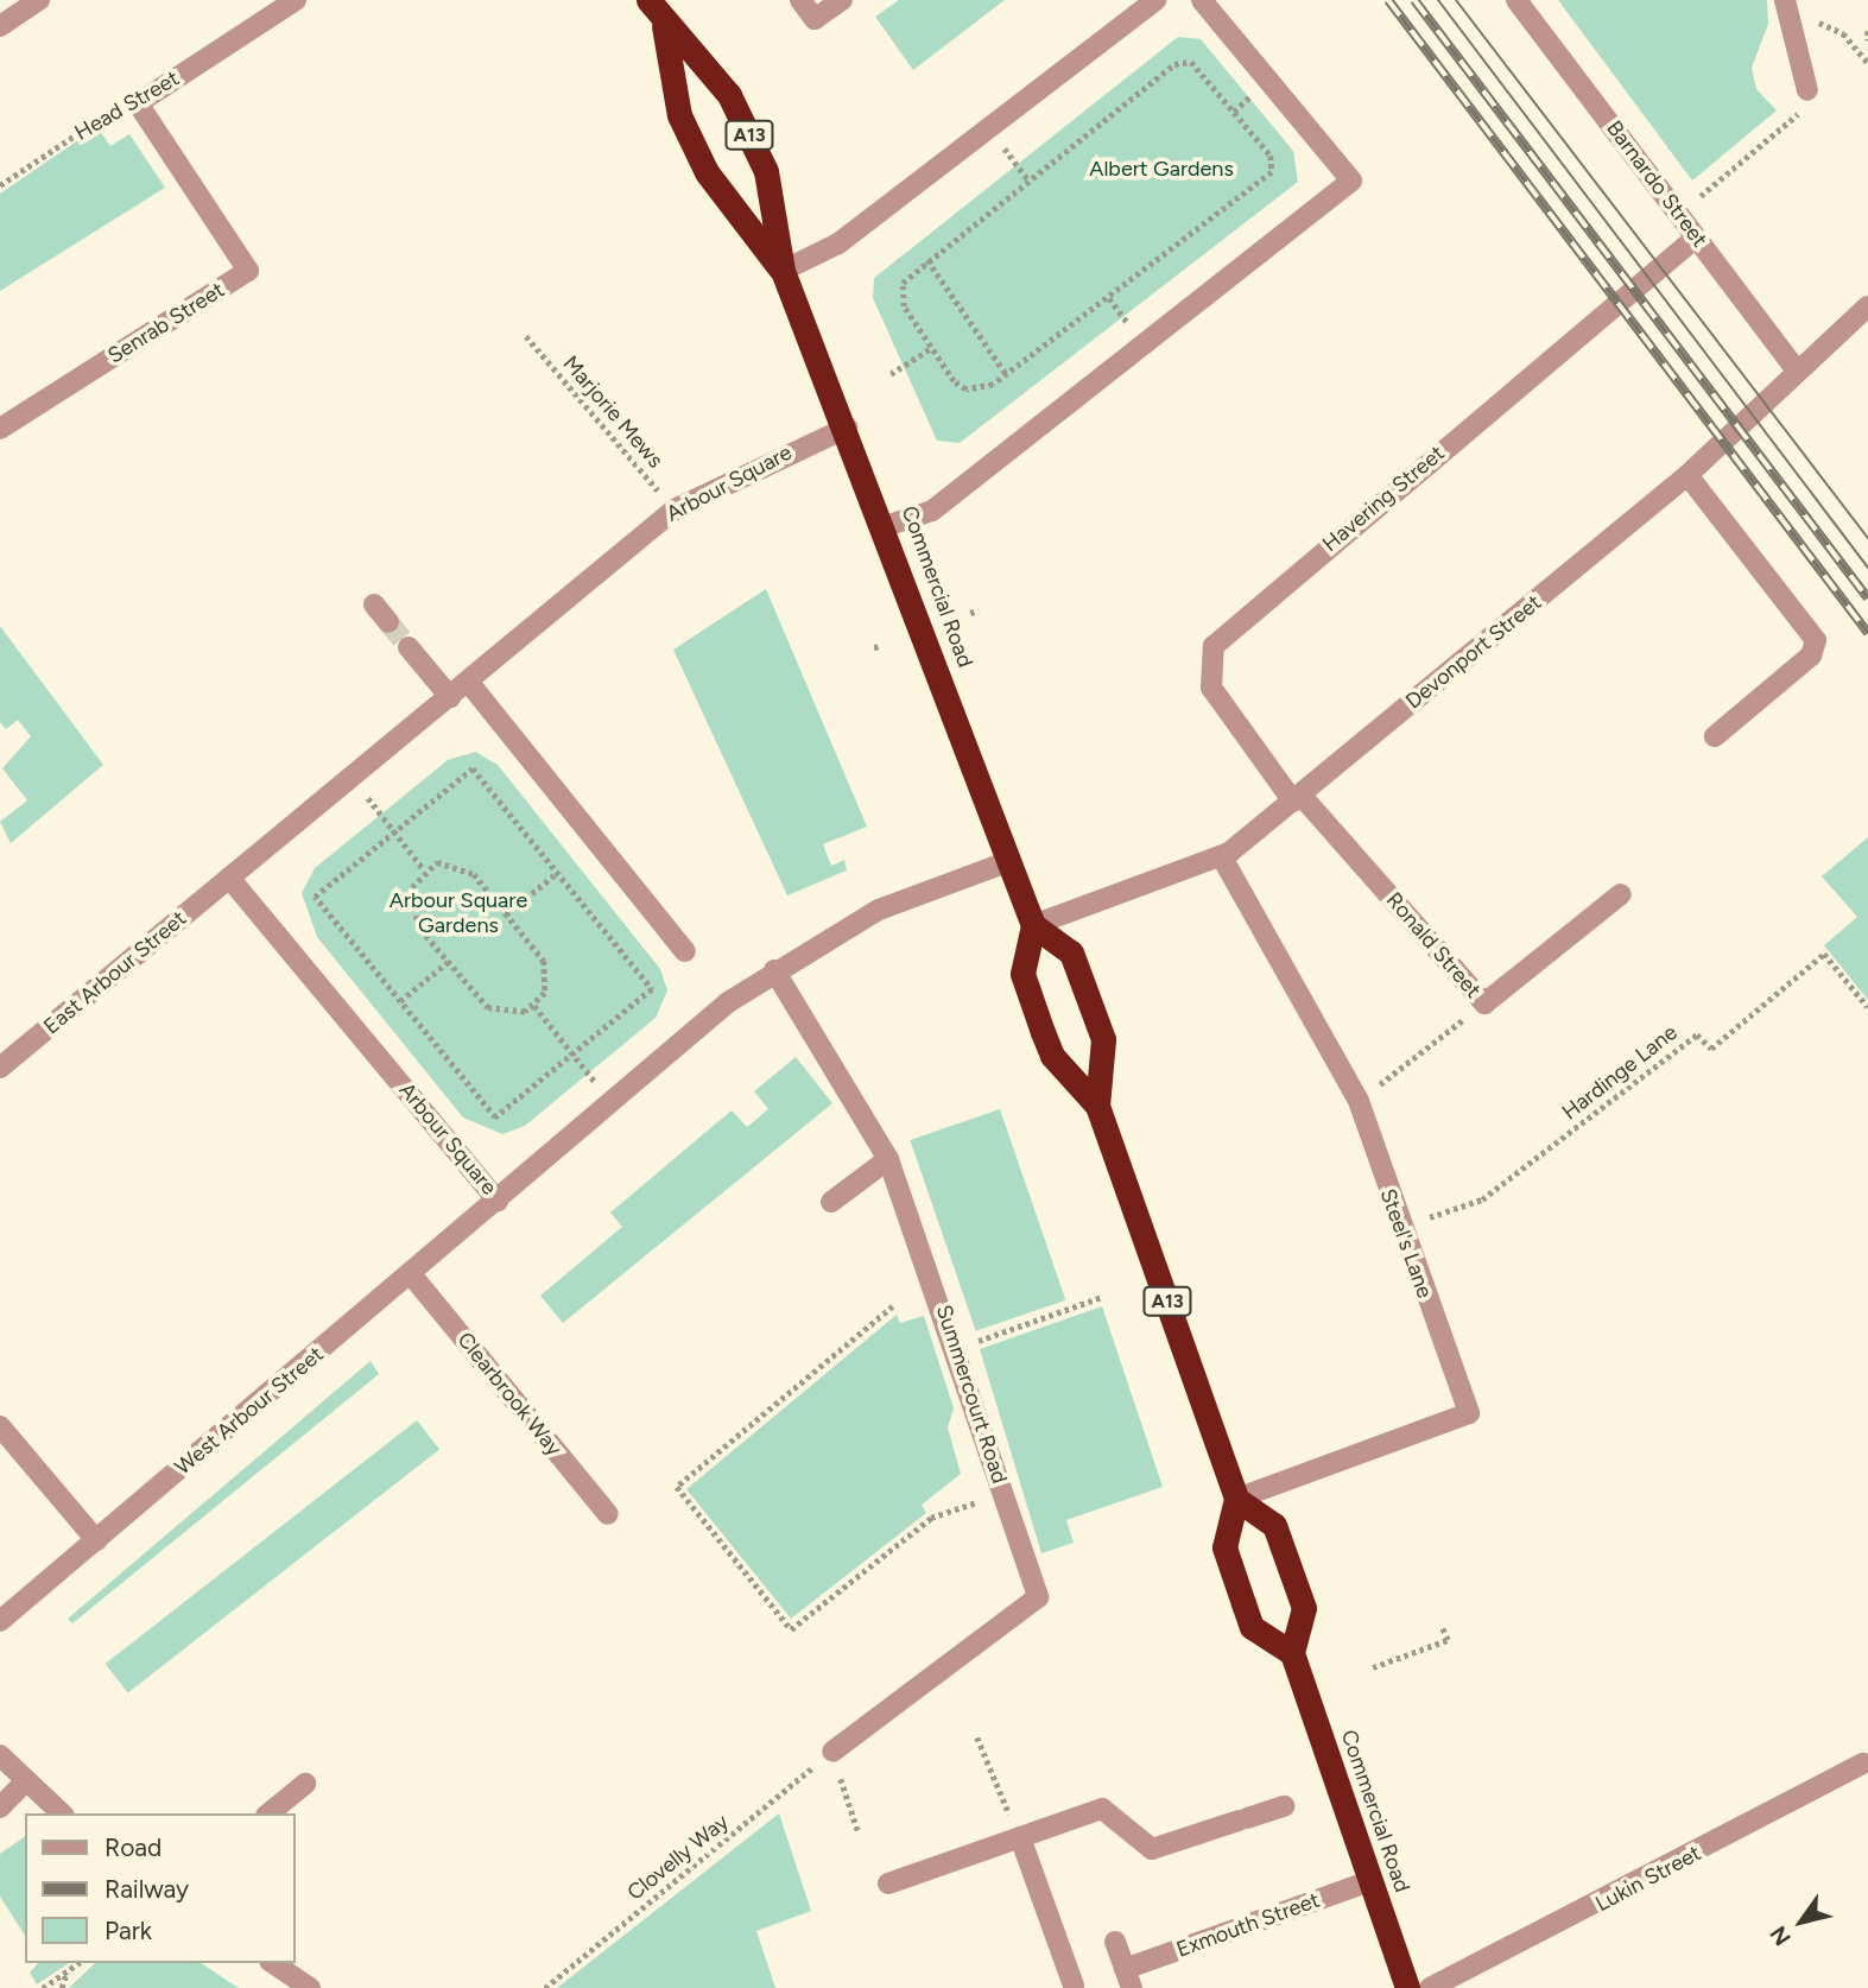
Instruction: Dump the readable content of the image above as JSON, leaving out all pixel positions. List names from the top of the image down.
{
  "streets": {
    "highway": ["A13", "Commercial Road"],
    "street": [
      "Head Street",
      "Barnardo Street",
      "Senrab Street",
      "Arbour Square",
      "Havering Street",
      "Devonport Street",
      "Ronald Street",
      "East Arbour Street",
      "Steel's Lane",
      "Clearbrook Way",
      "Summercourt Road",
      "West Arbour Street",
      "Lukin Street",
      "Exmouth Street"
    ],
    "path": ["Marjorie Mews", "Hardinge Lane", "Clovelly Way"]
  },
  "crossings": [
    ["Head Street", "Senrab Street"],
    ["A13", "Commercial Road"],
    ["A13", "Devonport Street"],
    ["A13", "Steel's Lane"],
    ["Barnardo Street", "Havering Street"],
    ["Barnardo Street", "Devonport Street"],
    ["Marjorie Mews", "Arbour Square"],
    ["Arbour Square", "Commercial Road"],
    ["Arbour Square", "East Arbour Street"],
    ["Arbour Square", "Summercourt Road"],
    ["Arbour Square", "West Arbour Street"],
    ["Havering Street", "Devonport Street"],
    ["Havering Street", "Ronald Street"],
    ["Commercial Road", "Devonport Street"],
    ["Commercial Road", "Exmouth Street"],
    ["Devonport Street", "Ronald Street"],
    ["Devonport Street", "Steel's Lane"],
    ["Hardinge Lane", "Steel's Lane"],
    ["Clearbrook Way", "West Arbour Street"],
    ["Summercourt Road", "Clovelly Way"]
  ],
  "parks": ["Albert Gardens", "Arbour Square Gardens"],
  "legend": ["Road", "Railway", "Park"],
  "north": "bottom left"
}
